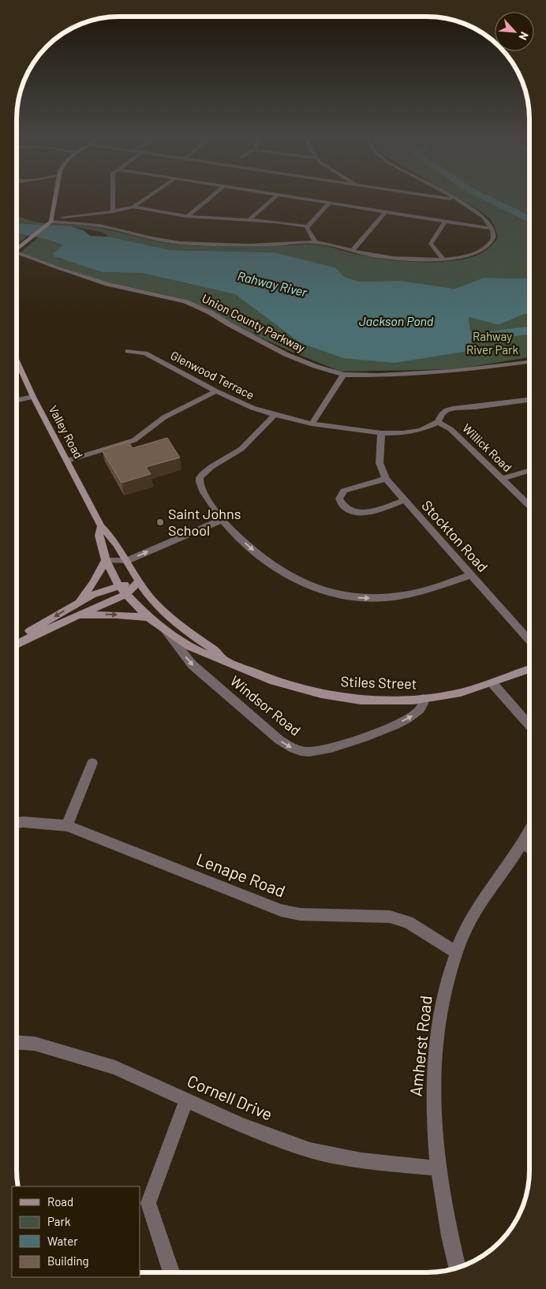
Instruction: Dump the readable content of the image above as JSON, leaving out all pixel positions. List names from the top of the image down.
{
  "streets": {
    "street": [
      "Union County Parkway",
      "Glenwood Terrace",
      "Valley Road",
      "Willick Road",
      "Stockton Road",
      "Stiles Street",
      "Windsor Road",
      "Lenape Road",
      "Amherst Road",
      "Cornell Drive"
    ]
  },
  "crossings": [
    ["Glenwood Terrace", "Willick Road"],
    ["Glenwood Terrace", "Stockton Road"],
    ["Valley Road", "Stiles Street"],
    ["Stiles Street", "Windsor Road"],
    ["Lenape Road", "Amherst Road"],
    ["Amherst Road", "Cornell Drive"]
  ],
  "one_way": ["Windsor Road"],
  "water": ["Rahway River", "Jackson Pond"],
  "parks": ["Rahway River Park"],
  "places": ["Saint Johns School"],
  "legend": [
    "Road",
    "Park",
    "Water",
    "Building"
  ],
  "north": "bottom right"
}
